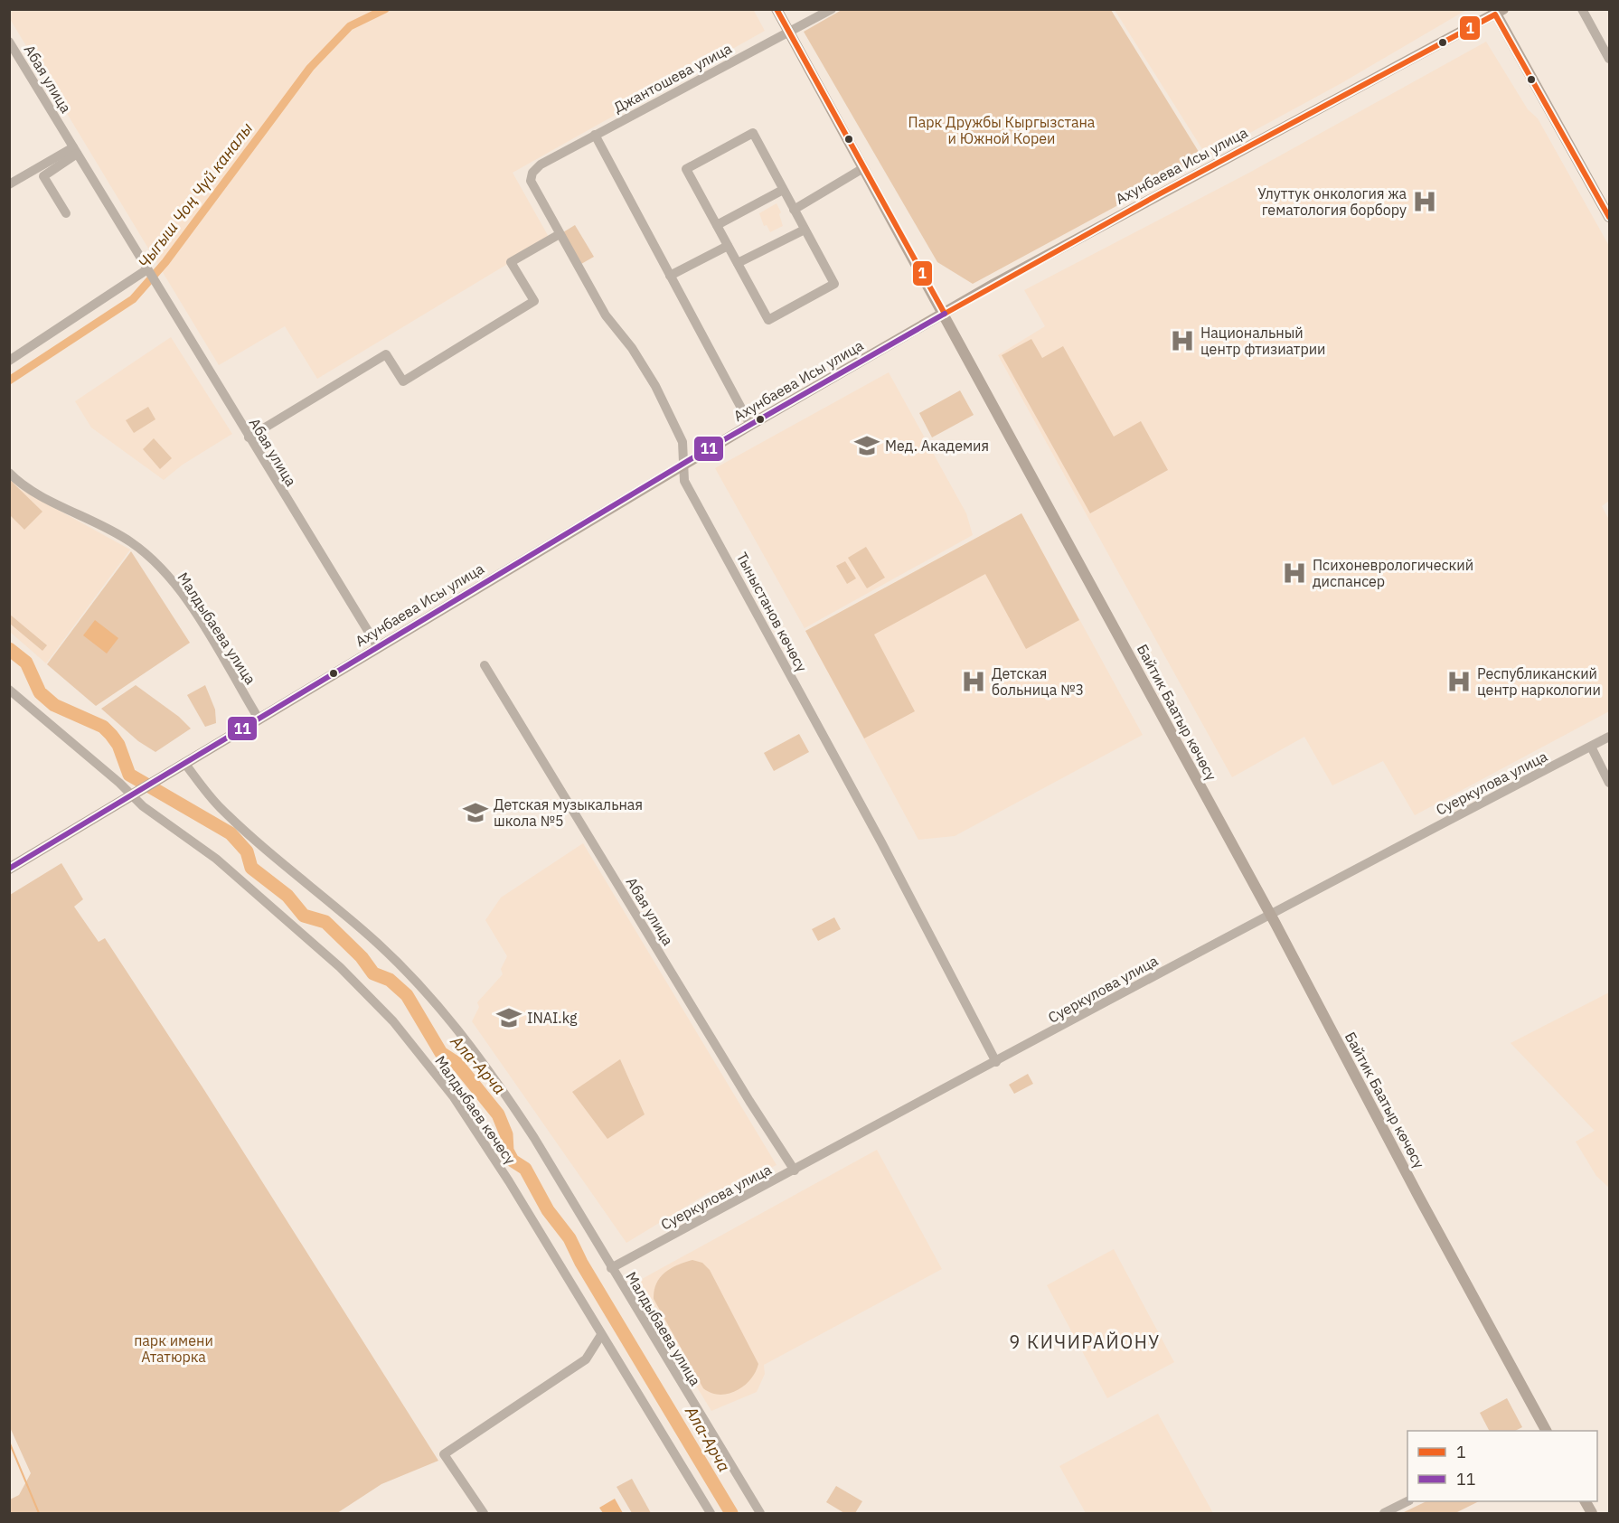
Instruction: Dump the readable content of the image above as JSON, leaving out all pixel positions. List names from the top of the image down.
{
  "streets": {
    "main road": ["Ахунбаева Исы улица", "Байтик Баатыр көчөсү"],
    "street": [
      "Джантошева улица",
      "Абая улица",
      "Тыныстанов көчөсү",
      "Малдыбаева улица",
      "Суеркулова улица",
      "Малдыбаев көчөсү"
    ]
  },
  "crossings": [
    ["Джантошева улица", "Тыныстанов көчөсү"],
    ["Джантошева улица", "Байтик Баатыр көчөсү"],
    ["Абая улица", "Ахунбаева Исы улица"],
    ["Абая улица", "Суеркулова улица"],
    ["Ахунбаева Исы улица", "Тыныстанов көчөсү"],
    ["Ахунбаева Исы улица", "Малдыбаева улица"],
    ["Ахунбаева Исы улица", "Байтик Баатыр көчөсү"],
    ["Ахунбаева Исы улица", "Малдыбаев көчөсү"],
    ["Тыныстанов көчөсү", "Суеркулова улица"],
    ["Малдыбаева улица", "Суеркулова улица"],
    ["Байтик Баатыр көчөсү", "Суеркулова улица"]
  ],
  "districts": ["9 КИЧИРАЙОНУ"],
  "water": ["Чыгыш Чоң Чүй каналы", "Ала-Арча"],
  "parks": ["Парк Дружбы Кыргызстана и Южной Кореи", "парк имени Ататюрка"],
  "places": {
    "hospital": [
      "Улуттук онкология жа гематология борбору",
      "Национальный центр фтизиатрии",
      "Психоневрологический диспансер",
      "Детская больница №3",
      "Республиканский центр наркологии"
    ],
    "school or university": ["Мед. Академия", "Детская музыкальная школа №5", "INAI.kg"]
  },
  "lines": ["transit line 1", "transit line 11"],
  "legend": ["1", "11"]
}
